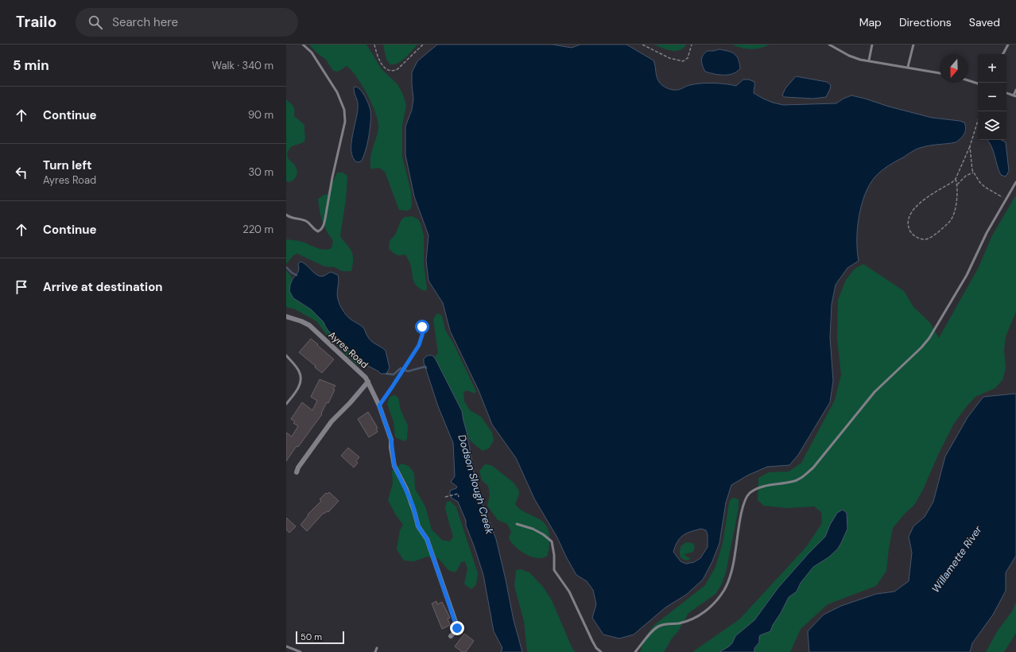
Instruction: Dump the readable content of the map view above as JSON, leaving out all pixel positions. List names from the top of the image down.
{
  "streets": {
    "street": ["Ayres Road"]
  },
  "water": ["Dodson Slough Creek", "Willamette River"],
  "scale_bar": "50 m",
  "north": "bottom",
  "page": {
    "header": "Trailo",
    "search": "Search here",
    "nav": ["Map", "Directions", "Saved"],
    "heading": ["5 min", "Walk · 340 m"],
    "map_buttons": ["+", "−"],
    "list": [
      ["Continue", "90 m"],
      ["Turn left", "Ayres Road", "30 m"],
      ["Continue", "220 m"],
      "Arrive at destination"
    ],
    "scale": "50 m"
  }
}
